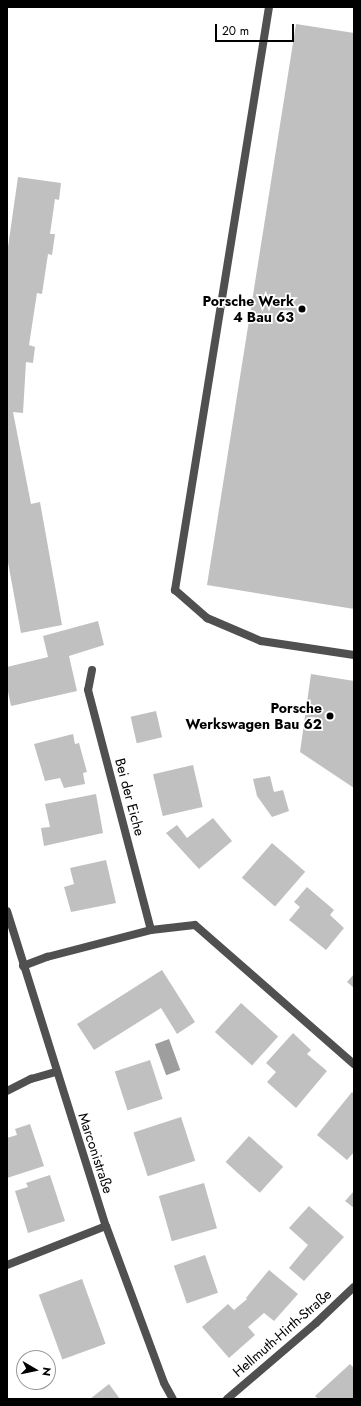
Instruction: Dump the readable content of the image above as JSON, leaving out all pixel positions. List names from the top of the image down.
{
  "streets": {
    "street": ["Bei der Eiche", "Marconistraße", "Hellmuth-Hirth-Straße"]
  },
  "places": ["Porsche Werk 4 Bau 63", "Porsche Werkswagen Bau 62"],
  "scale_bar": "20 m",
  "north": "right"
}
